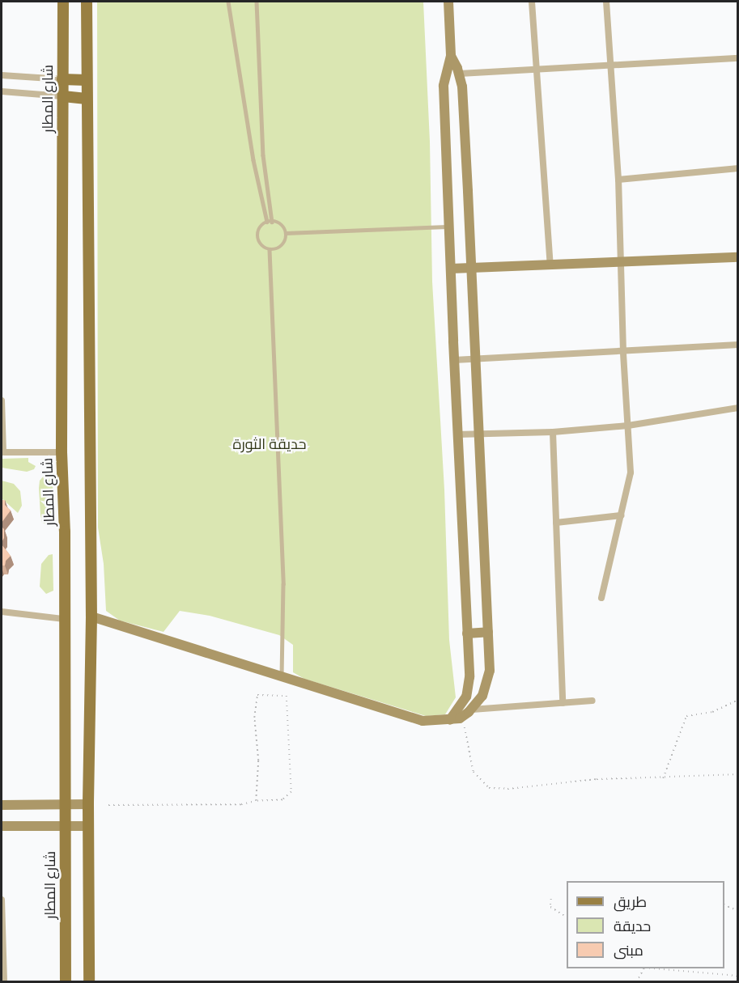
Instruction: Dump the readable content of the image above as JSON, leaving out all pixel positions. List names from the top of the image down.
{
  "streets": {
    "main road": ["شارع المطار"]
  },
  "parks": ["حديقة الثورة"],
  "legend": ["طريق", "حديقة", "مبنى"]
}
